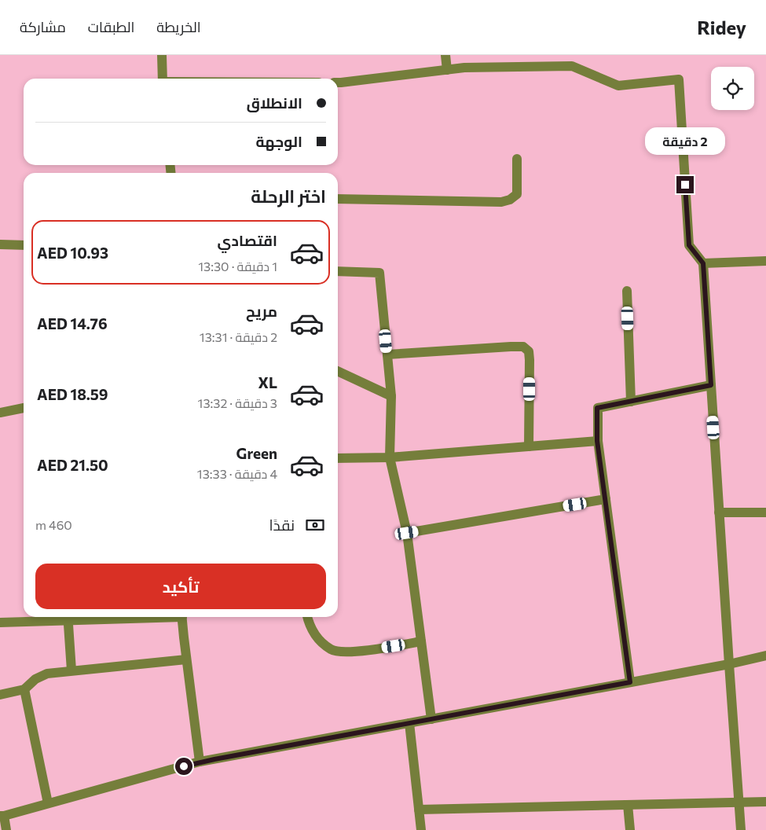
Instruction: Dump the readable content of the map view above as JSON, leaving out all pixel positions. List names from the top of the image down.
{
  "page": {
    "header": "Ridey",
    "nav": ["الخريطة", "الطبقات", "مشاركة"],
    "banner": ["الانطلاق", "الوجهة"],
    "bubble": "2 دقيقة",
    "heading": "اختر الرحلة",
    "list": [
      {
        "name": "اقتصادي",
        "note": "1 دقيقة · 13:30",
        "value": "AED 10.93"
      },
      {
        "name": "مريح",
        "note": "2 دقيقة · 13:31",
        "value": "AED 14.76"
      },
      {
        "name": "XL",
        "note": "3 دقيقة · 13:32",
        "value": "AED 18.59"
      },
      {
        "name": "Green",
        "note": "4 دقيقة · 13:33",
        "value": "AED 21.50"
      }
    ],
    "pay": ["نقدًا", "460 m"],
    "buttons": "تأكيد"
  }
}
